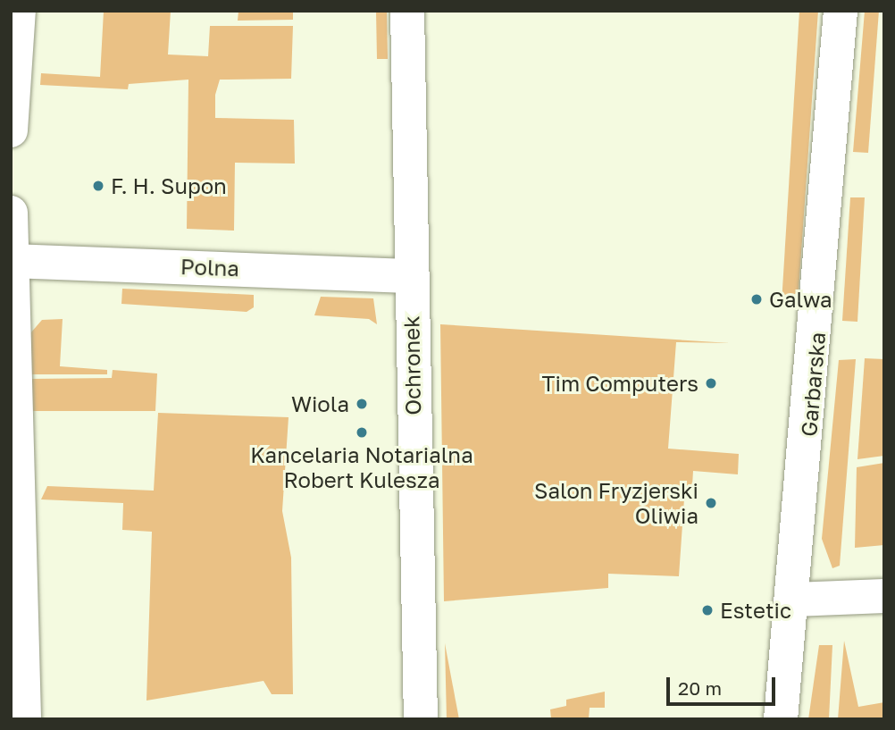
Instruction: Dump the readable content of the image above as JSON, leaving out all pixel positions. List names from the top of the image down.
{
  "streets": {
    "street": ["Polna", "Ochronek", "Garbarska"]
  },
  "crossings": [
    ["Polna", "Ochronek"]
  ],
  "places": [
    "F. H. Supon",
    "Galwa",
    "Tim Computers",
    "Wiola",
    "Kancelaria Notarialna Robert Kulesza",
    "Salon Fryzjerski Oliwia",
    "Estetic"
  ],
  "scale_bar": "20 m"
}
